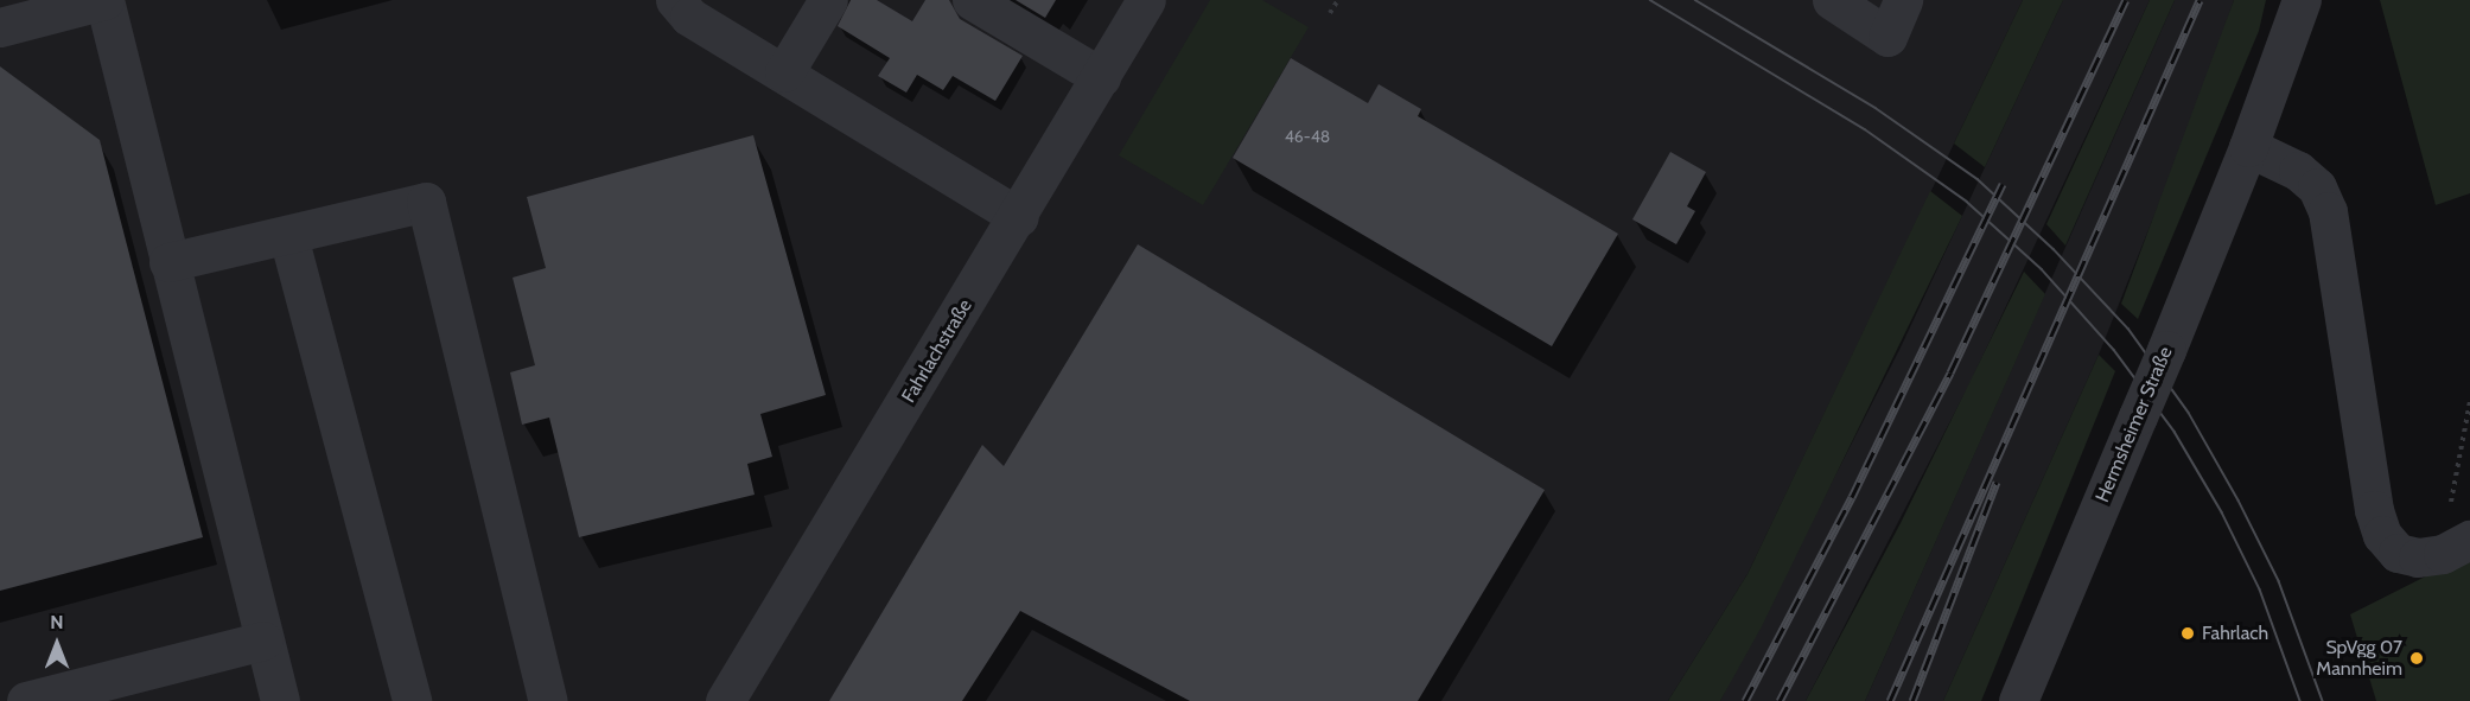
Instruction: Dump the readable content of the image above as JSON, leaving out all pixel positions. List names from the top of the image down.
{
  "streets": {
    "street": ["Fahrlachstraße", "Hermsheimer Straße"]
  },
  "places": ["Fahrlach", "SpVgg 07 Mannheim"],
  "house_numbers": ["46-48"],
  "north": "top"
}
